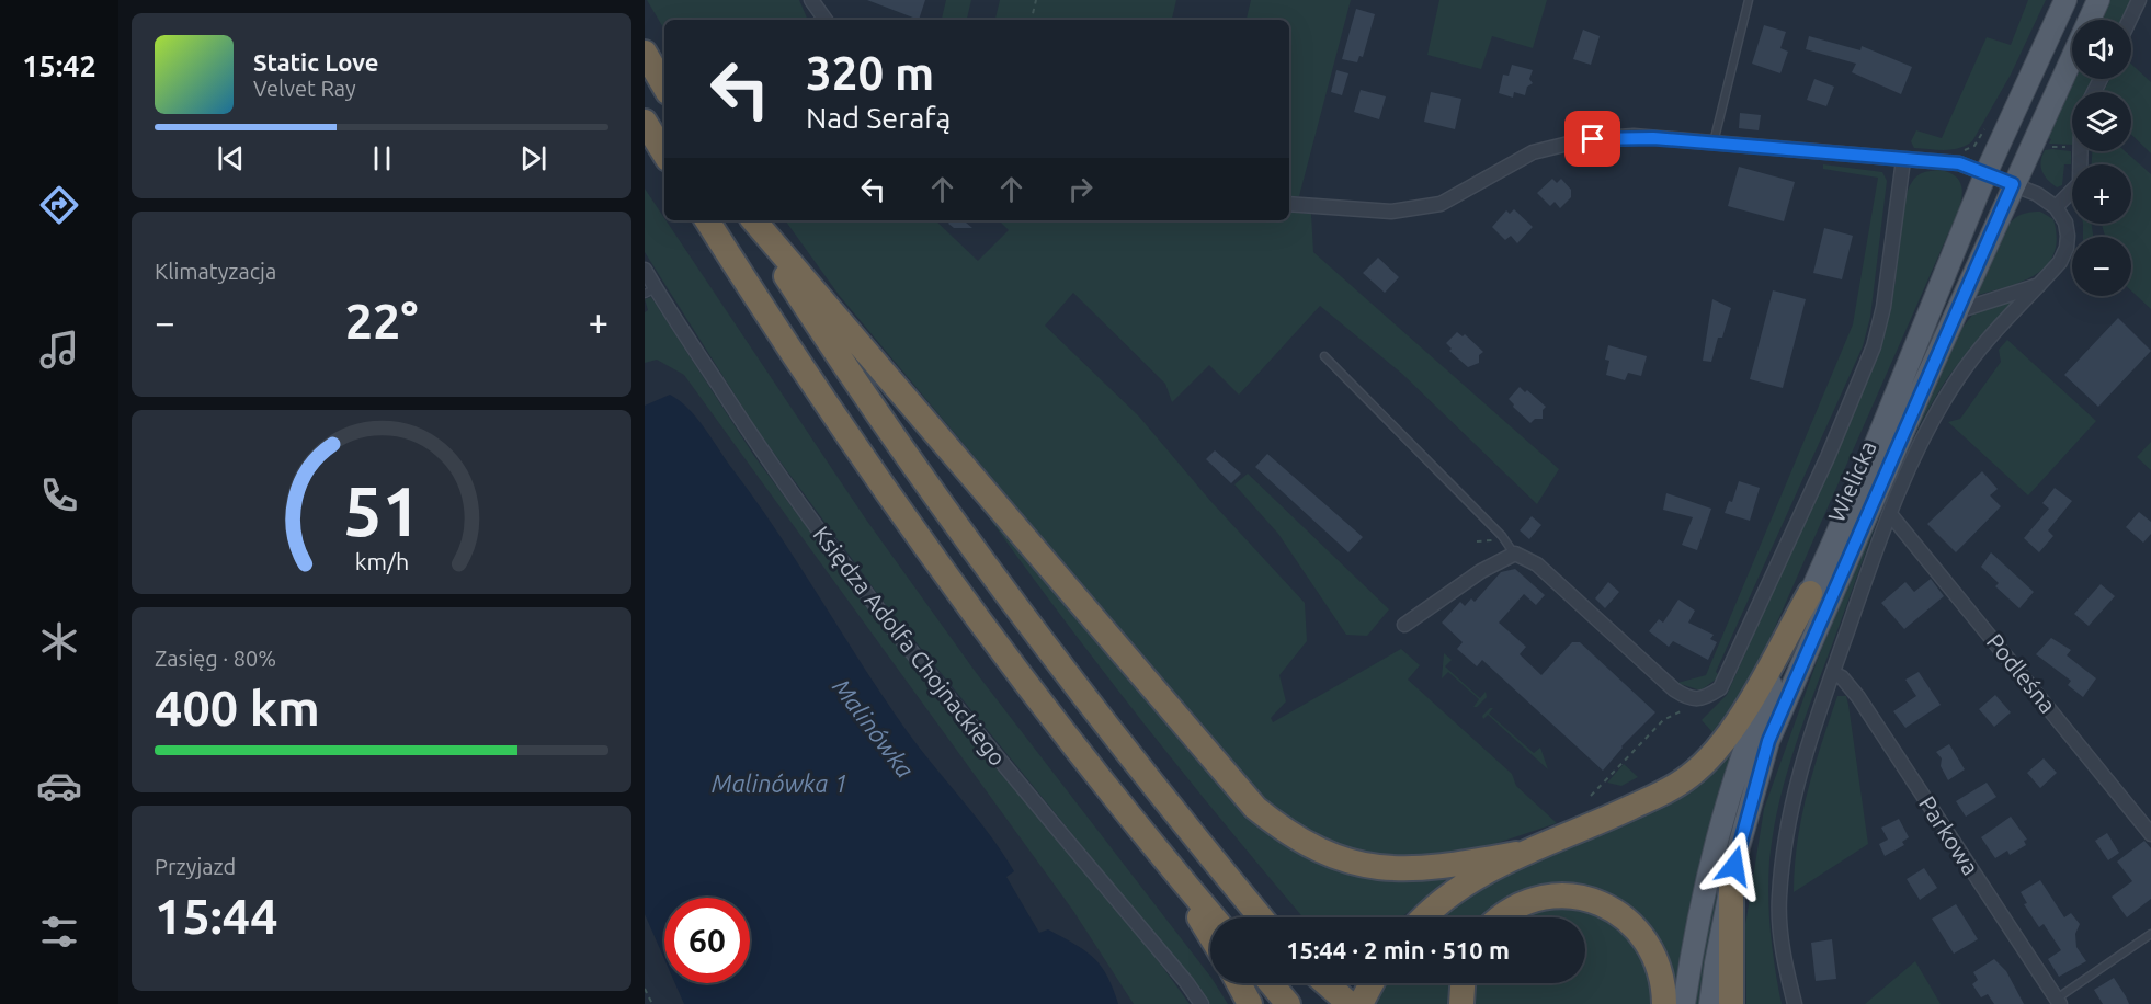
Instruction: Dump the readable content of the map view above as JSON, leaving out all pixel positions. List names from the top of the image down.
{
  "streets": {
    "main road": ["Wielicka"],
    "street": ["Księdza Adolfa Chojnackiego", "Podleśna", "Parkowa"]
  },
  "water": ["Malinówka", "Malinówka 1"],
  "page": {
    "tabs": "15:42",
    "map_buttons": ["+", "−"],
    "turn": ["320 m", "Nad Serafą"],
    "song": ["Static Love", "Velvet Ray"],
    "tile": [
      "Klimatyzacja",
      ["Zasięg · 80%", "400 km"],
      ["Przyjazd", "15:44"]
    ],
    "heat": ["−", "22°", "+"],
    "limit": "60",
    "trip": "15:44 · 2 min · 510 m",
    "gauge": ["51", "km/h"]
  }
}
